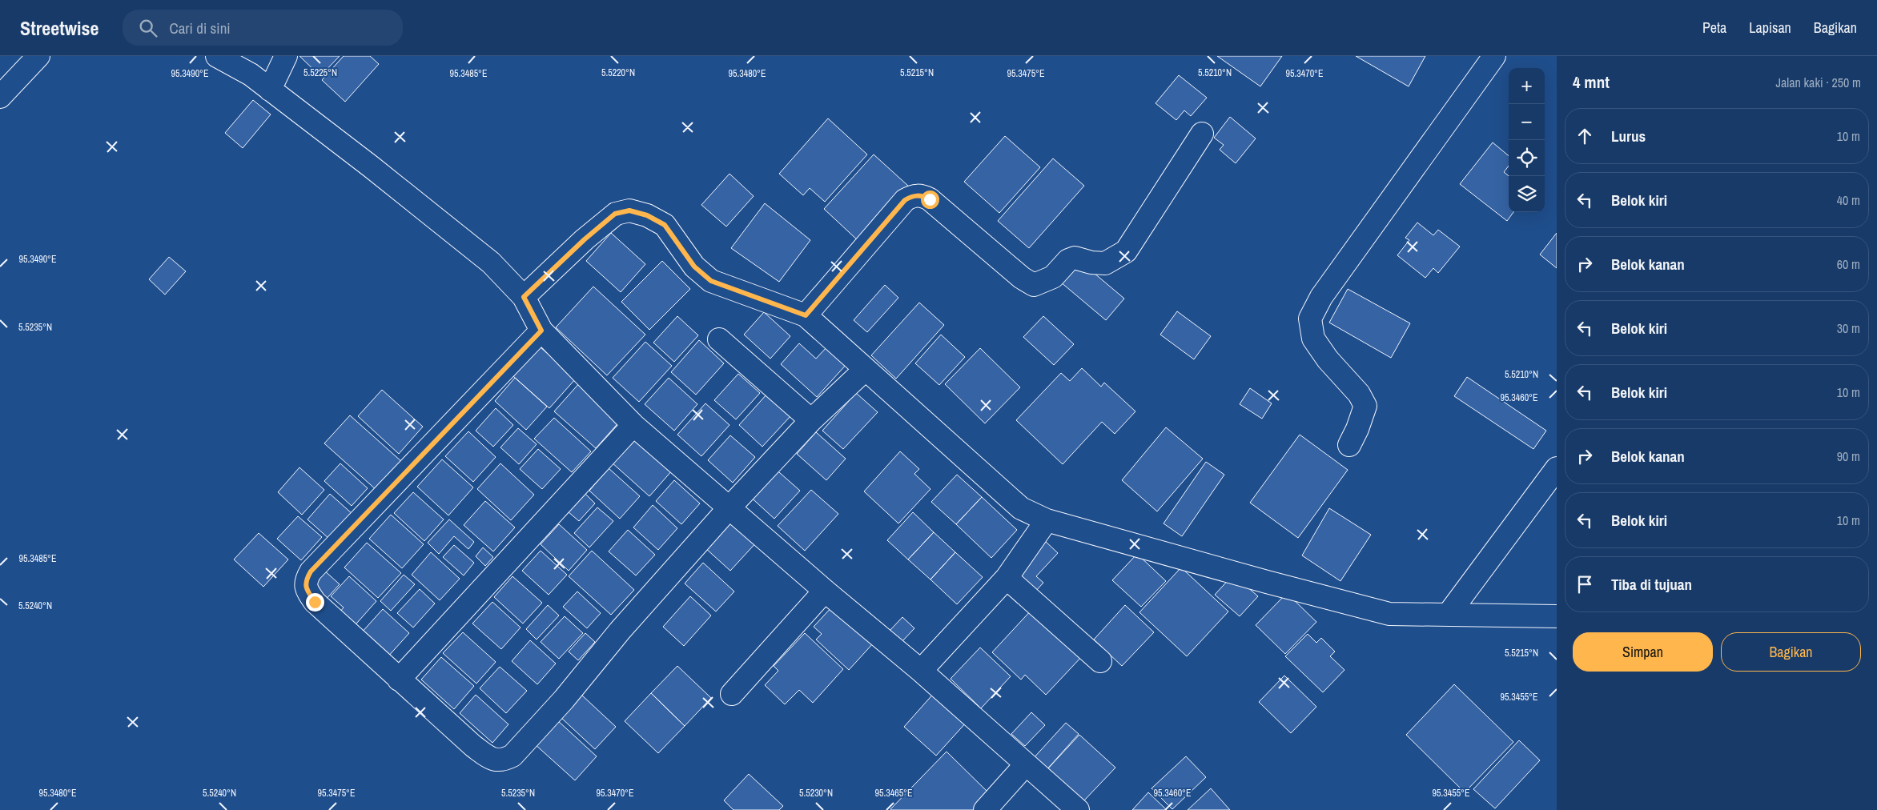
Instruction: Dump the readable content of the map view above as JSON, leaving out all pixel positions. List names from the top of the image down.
{
  "page": {
    "header": "Streetwise",
    "search": "Cari di sini",
    "nav": ["Peta", "Lapisan", "Bagikan"],
    "heading": ["4 mnt", "Jalan kaki · 250 m"],
    "map_buttons": ["+", "−"],
    "list": [
      ["Lurus", "10 m"],
      ["Belok kiri", "40 m"],
      ["Belok kanan", "60 m"],
      ["Belok kiri", "30 m"],
      ["Belok kiri", "10 m"],
      ["Belok kanan", "90 m"],
      ["Belok kiri", "10 m"],
      "Tiba di tujuan"
    ],
    "buttons": ["Simpan", "Bagikan"]
  },
  "coordinates": [
    "5.5225°N",
    "5.5220°N",
    "5.5215°N",
    "5.5210°N",
    "95.3490°E",
    "95.3485°E",
    "95.3480°E",
    "95.3475°E",
    "95.3470°E",
    "5.5235°N",
    "95.3460°E",
    "5.5240°N",
    "95.3455°E",
    "95.3465°E",
    "5.5230°N"
  ]
}
